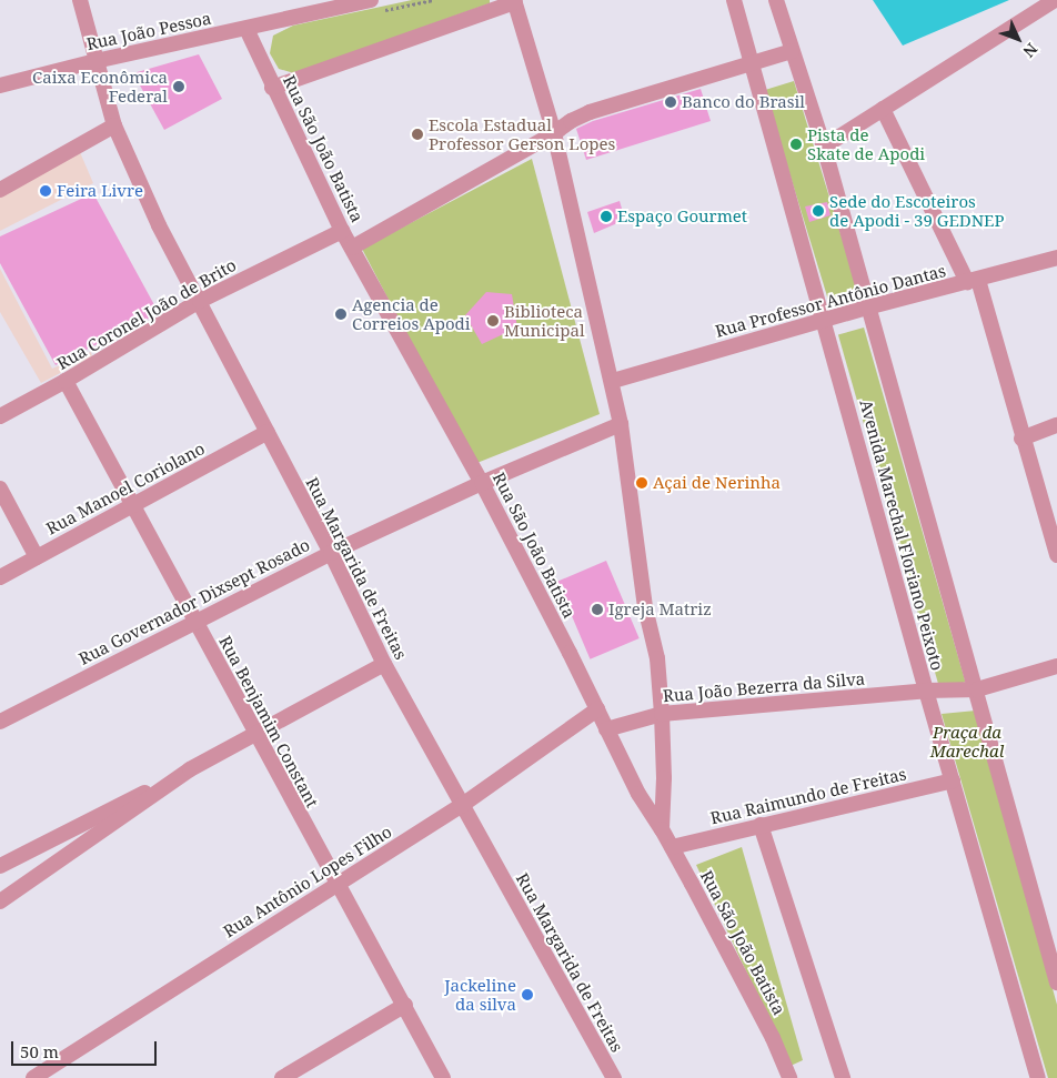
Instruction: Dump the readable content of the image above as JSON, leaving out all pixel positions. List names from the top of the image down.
{
  "streets": {
    "street": [
      "Rua João Pessoa",
      "Rua São João Batista",
      "Rua Professor Antônio Dantas",
      "Rua Coronel João de Brito",
      "Rua Manoel Coriolano",
      "Avenida Marechal Floriano Peixoto",
      "Rua Margarida de Freitas",
      "Rua Governador Dixsept Rosado",
      "Rua João Bezerra da Silva",
      "Rua Benjamim Constant",
      "Rua Raimundo de Freitas",
      "Rua Antônio Lopes Filho"
    ]
  },
  "crossings": [
    ["Rua João Pessoa", "Rua São João Batista"],
    ["Rua João Pessoa", "Rua Margarida de Freitas"],
    ["Rua São João Batista", "Rua Coronel João de Brito"],
    ["Rua São João Batista", "Rua Governador Dixsept Rosado"],
    ["Rua São João Batista", "Rua João Bezerra da Silva"],
    ["Rua São João Batista", "Rua Raimundo de Freitas"],
    ["Rua São João Batista", "Rua Antônio Lopes Filho"],
    ["Rua Professor Antônio Dantas", "Avenida Marechal Floriano Peixoto"],
    ["Rua Coronel João de Brito", "Rua Margarida de Freitas"],
    ["Rua Coronel João de Brito", "Rua Benjamim Constant"],
    ["Rua Manoel Coriolano", "Rua Margarida de Freitas"],
    ["Rua Manoel Coriolano", "Rua Benjamim Constant"],
    ["Avenida Marechal Floriano Peixoto", "Rua João Bezerra da Silva"],
    ["Avenida Marechal Floriano Peixoto", "Rua Raimundo de Freitas"],
    ["Rua Margarida de Freitas", "Rua Governador Dixsept Rosado"],
    ["Rua Margarida de Freitas", "Rua Antônio Lopes Filho"],
    ["Rua Governador Dixsept Rosado", "Rua Benjamim Constant"],
    ["Rua Benjamim Constant", "Rua Antônio Lopes Filho"]
  ],
  "parks": ["Praça da Marechal"],
  "places": [
    "Caixa Econômica Federal",
    "Banco do Brasil",
    "Escola Estadual Professor Gerson Lopes",
    "Pista de Skate de Apodi",
    "Feira Livre",
    "Sede do Escoteiros de Apodi - 39 GEDNEP",
    "Espaço Gourmet",
    "Agencia de Correios Apodi",
    "Biblioteca Municipal",
    "Açai de Nerinha",
    "Igreja Matriz",
    "Jackeline da silva"
  ],
  "scale_bar": "50 m",
  "north": "bottom right"
}
